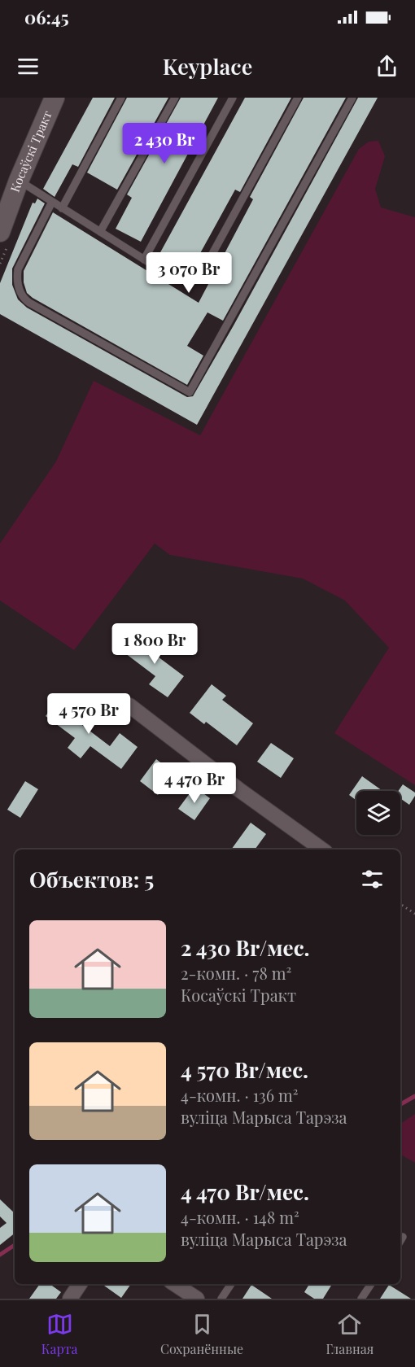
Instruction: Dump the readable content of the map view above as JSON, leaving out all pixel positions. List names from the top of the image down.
{
  "streets": {
    "main road": ["Косаўскі Тракт"]
  },
  "page": {
    "status": "06:45",
    "header": "Keyplace",
    "price": [
      "2 430 Br",
      "3 070 Br",
      "1 800 Br",
      "4 570 Br",
      "4 470 Br"
    ],
    "heading": "Объектов: 5",
    "list": [
      {
        "name": "2 430 Br/мес.",
        "note": "2-комн. · 78 m² · Косаўскі Тракт"
      },
      {
        "name": "4 570 Br/мес.",
        "note": "4-комн. · 136 m² · вуліца Марыса Тарэза"
      },
      {
        "name": "4 470 Br/мес.",
        "note": "4-комн. · 148 m² · вуліца Марыса Тарэза"
      }
    ],
    "tabs": ["Карта", "Сохранённые", "Главная"]
  }
}
